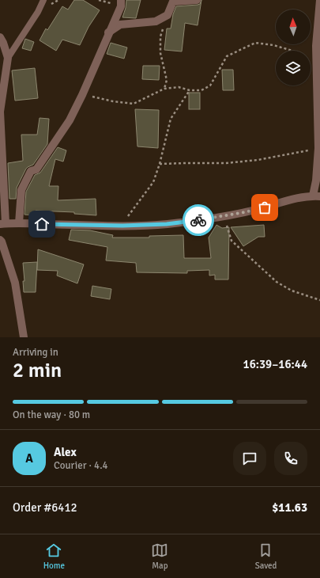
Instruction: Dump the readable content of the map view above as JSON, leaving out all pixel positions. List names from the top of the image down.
{
  "north": "top",
  "page": {
    "heading": ["2 min", "Arriving in", "16:39–16:44"],
    "panel": [
      "Alex",
      "Courier · 4.4",
      "Order #6412",
      "$11.63"
    ],
    "bar": "On the way · 80 m",
    "round": "A",
    "tabs": ["Home", "Map", "Saved"]
  }
}
